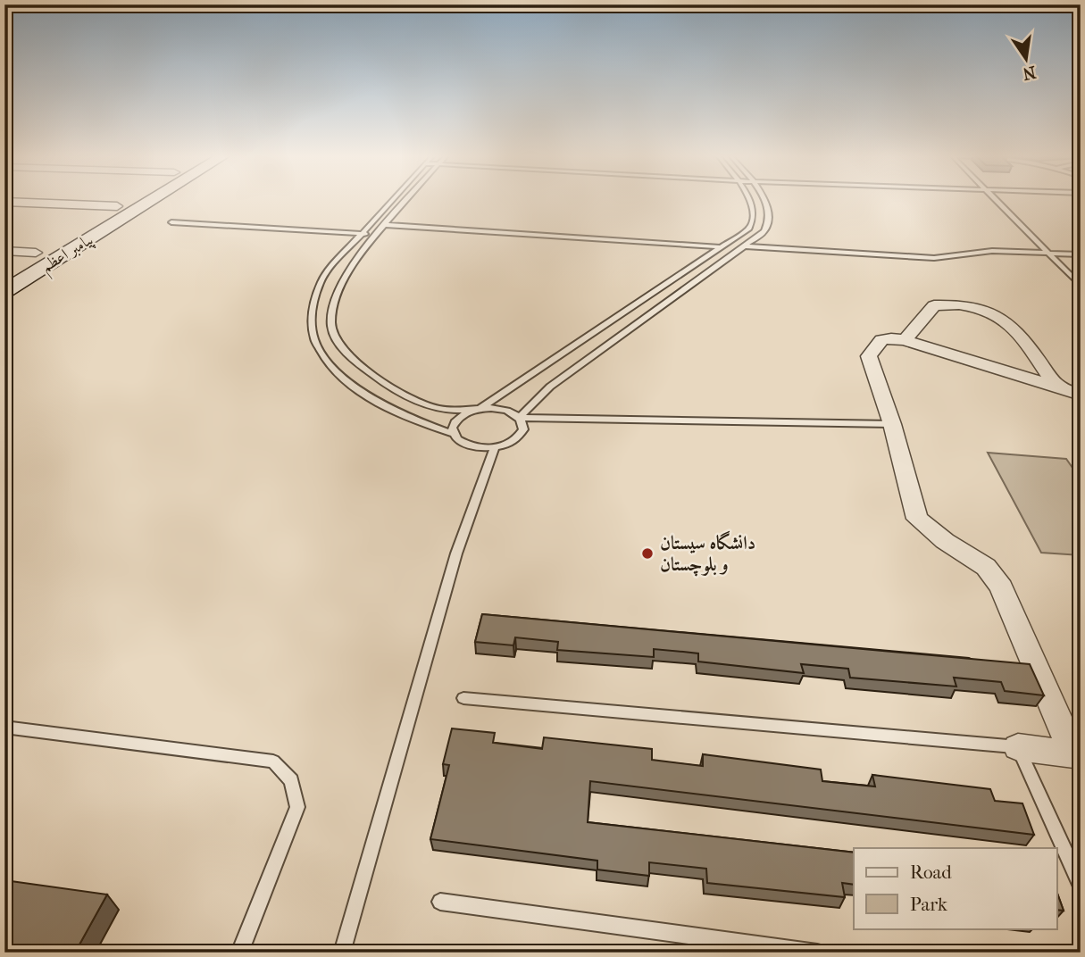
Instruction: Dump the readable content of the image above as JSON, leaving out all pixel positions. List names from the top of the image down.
{
  "streets": {
    "main road": ["پیامبر اعظم"]
  },
  "places": ["دانشگاه سیستان و بلوچستان"],
  "legend": ["Road", "Park"],
  "north": "bottom"
}
